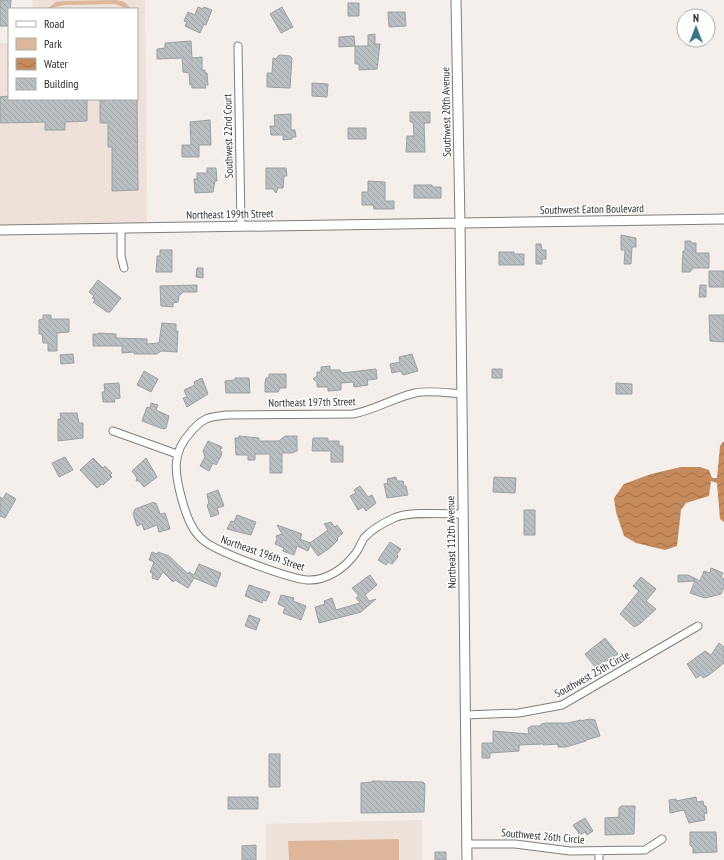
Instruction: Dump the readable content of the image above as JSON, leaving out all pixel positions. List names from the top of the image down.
{
  "streets": {
    "street": [
      "Southwest 20th Avenue",
      "Southwest 22nd Court",
      "Southwest Eaton Boulevard",
      "Northeast 199th Street",
      "Northeast 197th Street",
      "Northeast 112th Avenue",
      "Northeast 196th Street",
      "Southwest 25th Circle",
      "Southwest 26th Circle"
    ]
  },
  "crossings": [
    ["Southwest 20th Avenue", "Southwest Eaton Boulevard"],
    ["Southwest 20th Avenue", "Northeast 199th Street"],
    ["Southwest 20th Avenue", "Northeast 112th Avenue"],
    ["Southwest 22nd Court", "Northeast 199th Street"],
    ["Southwest Eaton Boulevard", "Northeast 199th Street"],
    ["Southwest Eaton Boulevard", "Northeast 112th Avenue"],
    ["Northeast 199th Street", "Northeast 112th Avenue"],
    ["Northeast 197th Street", "Northeast 112th Avenue"],
    ["Northeast 197th Street", "Northeast 196th Street"],
    ["Northeast 112th Avenue", "Northeast 196th Street"],
    ["Northeast 112th Avenue", "Southwest 25th Circle"],
    ["Northeast 112th Avenue", "Southwest 26th Circle"]
  ],
  "legend": [
    "Road",
    "Park",
    "Water",
    "Building"
  ],
  "north": "top"
}
